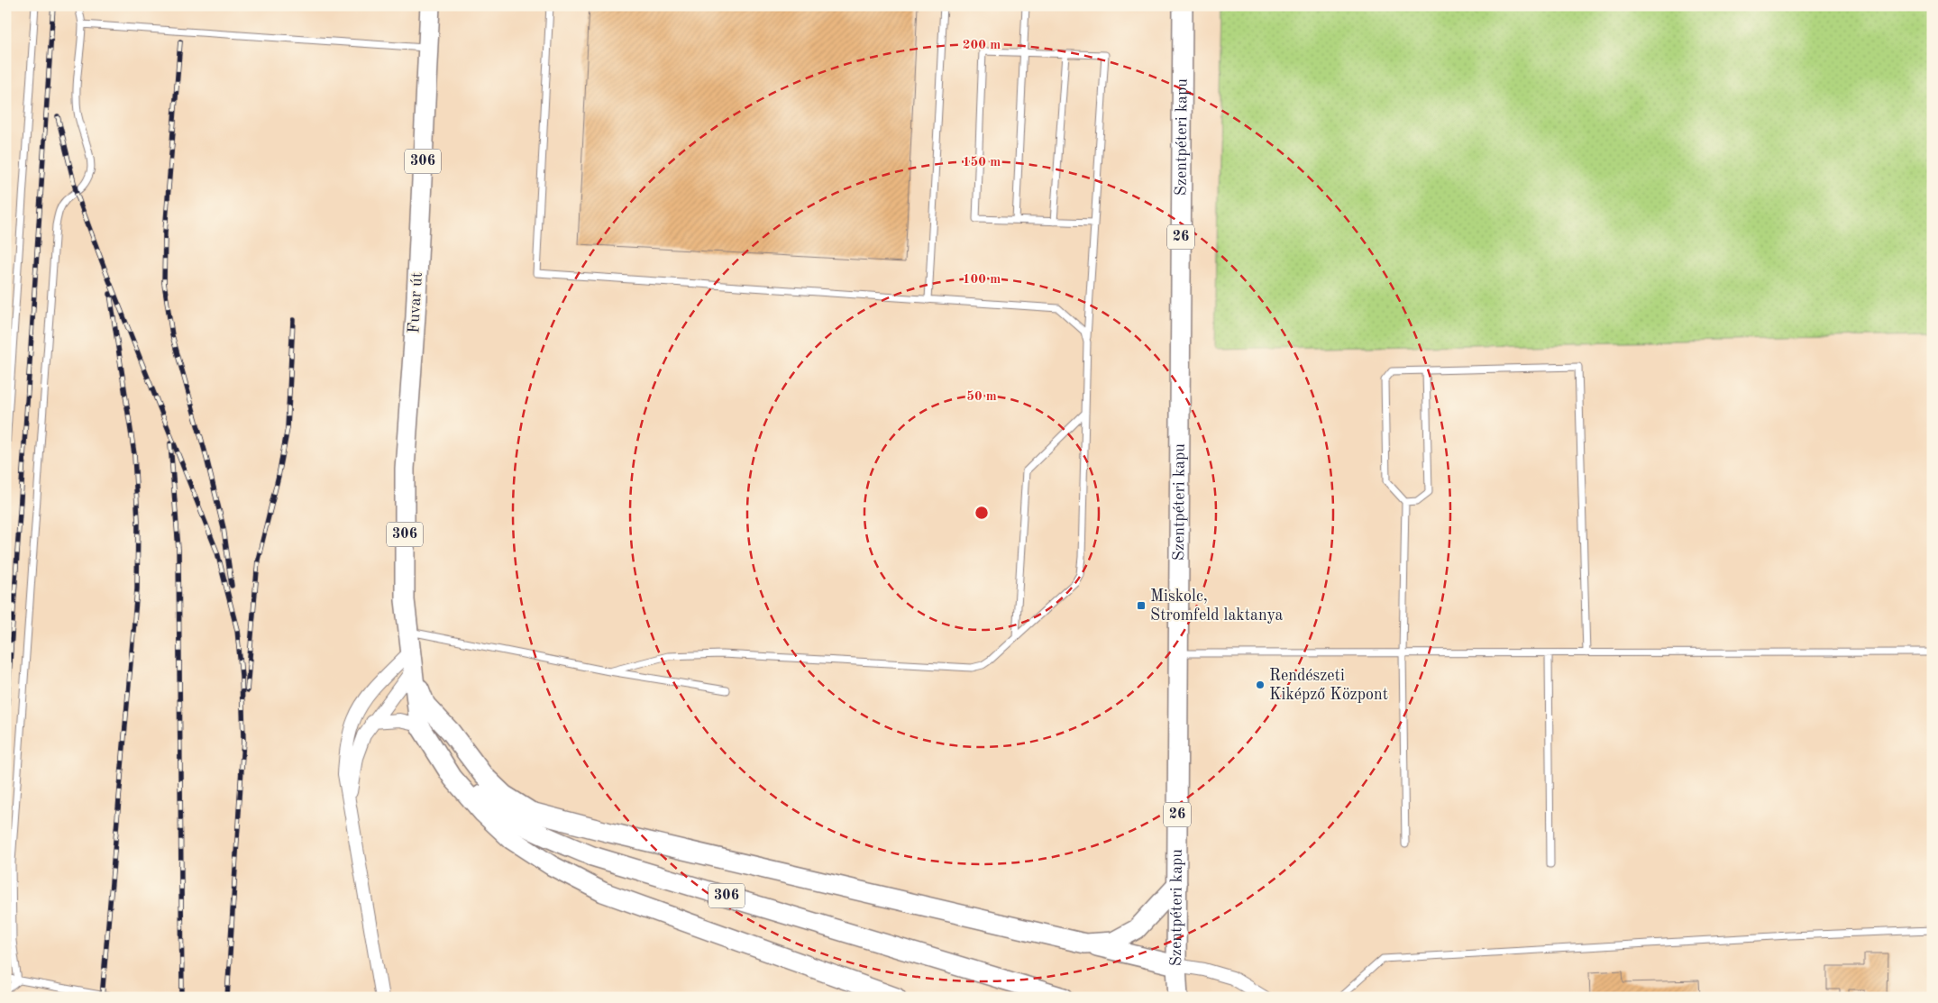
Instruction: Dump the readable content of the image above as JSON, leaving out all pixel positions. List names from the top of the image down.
{
  "streets": {
    "main road": [
      "Szentpéteri kapu",
      "306",
      "26",
      "Fuvar út"
    ]
  },
  "crossings": [
    ["306", "Fuvar út"]
  ],
  "places": {
    "transit": ["Miskolc, Stromfeld laktanya"],
    "other": ["Rendészeti Kiképző Központ"]
  },
  "rings": [
    "200 m",
    "150 m",
    "100 m",
    "50 m"
  ]
}
